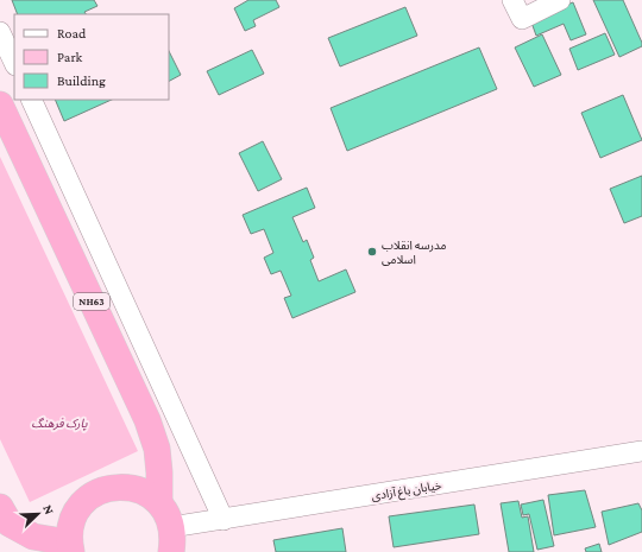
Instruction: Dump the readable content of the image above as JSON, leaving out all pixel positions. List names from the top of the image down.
{
  "streets": {
    "highway": ["NH63"],
    "street": ["خیابان باغ آزادی"]
  },
  "crossings": [
    ["NH63", "خیابان باغ آزادی"]
  ],
  "parks": ["پارک فرهنگ"],
  "places": ["مدرسه انقلاب اسلامی"],
  "legend": ["Road", "Park", "Building"],
  "north": "top right"
}
